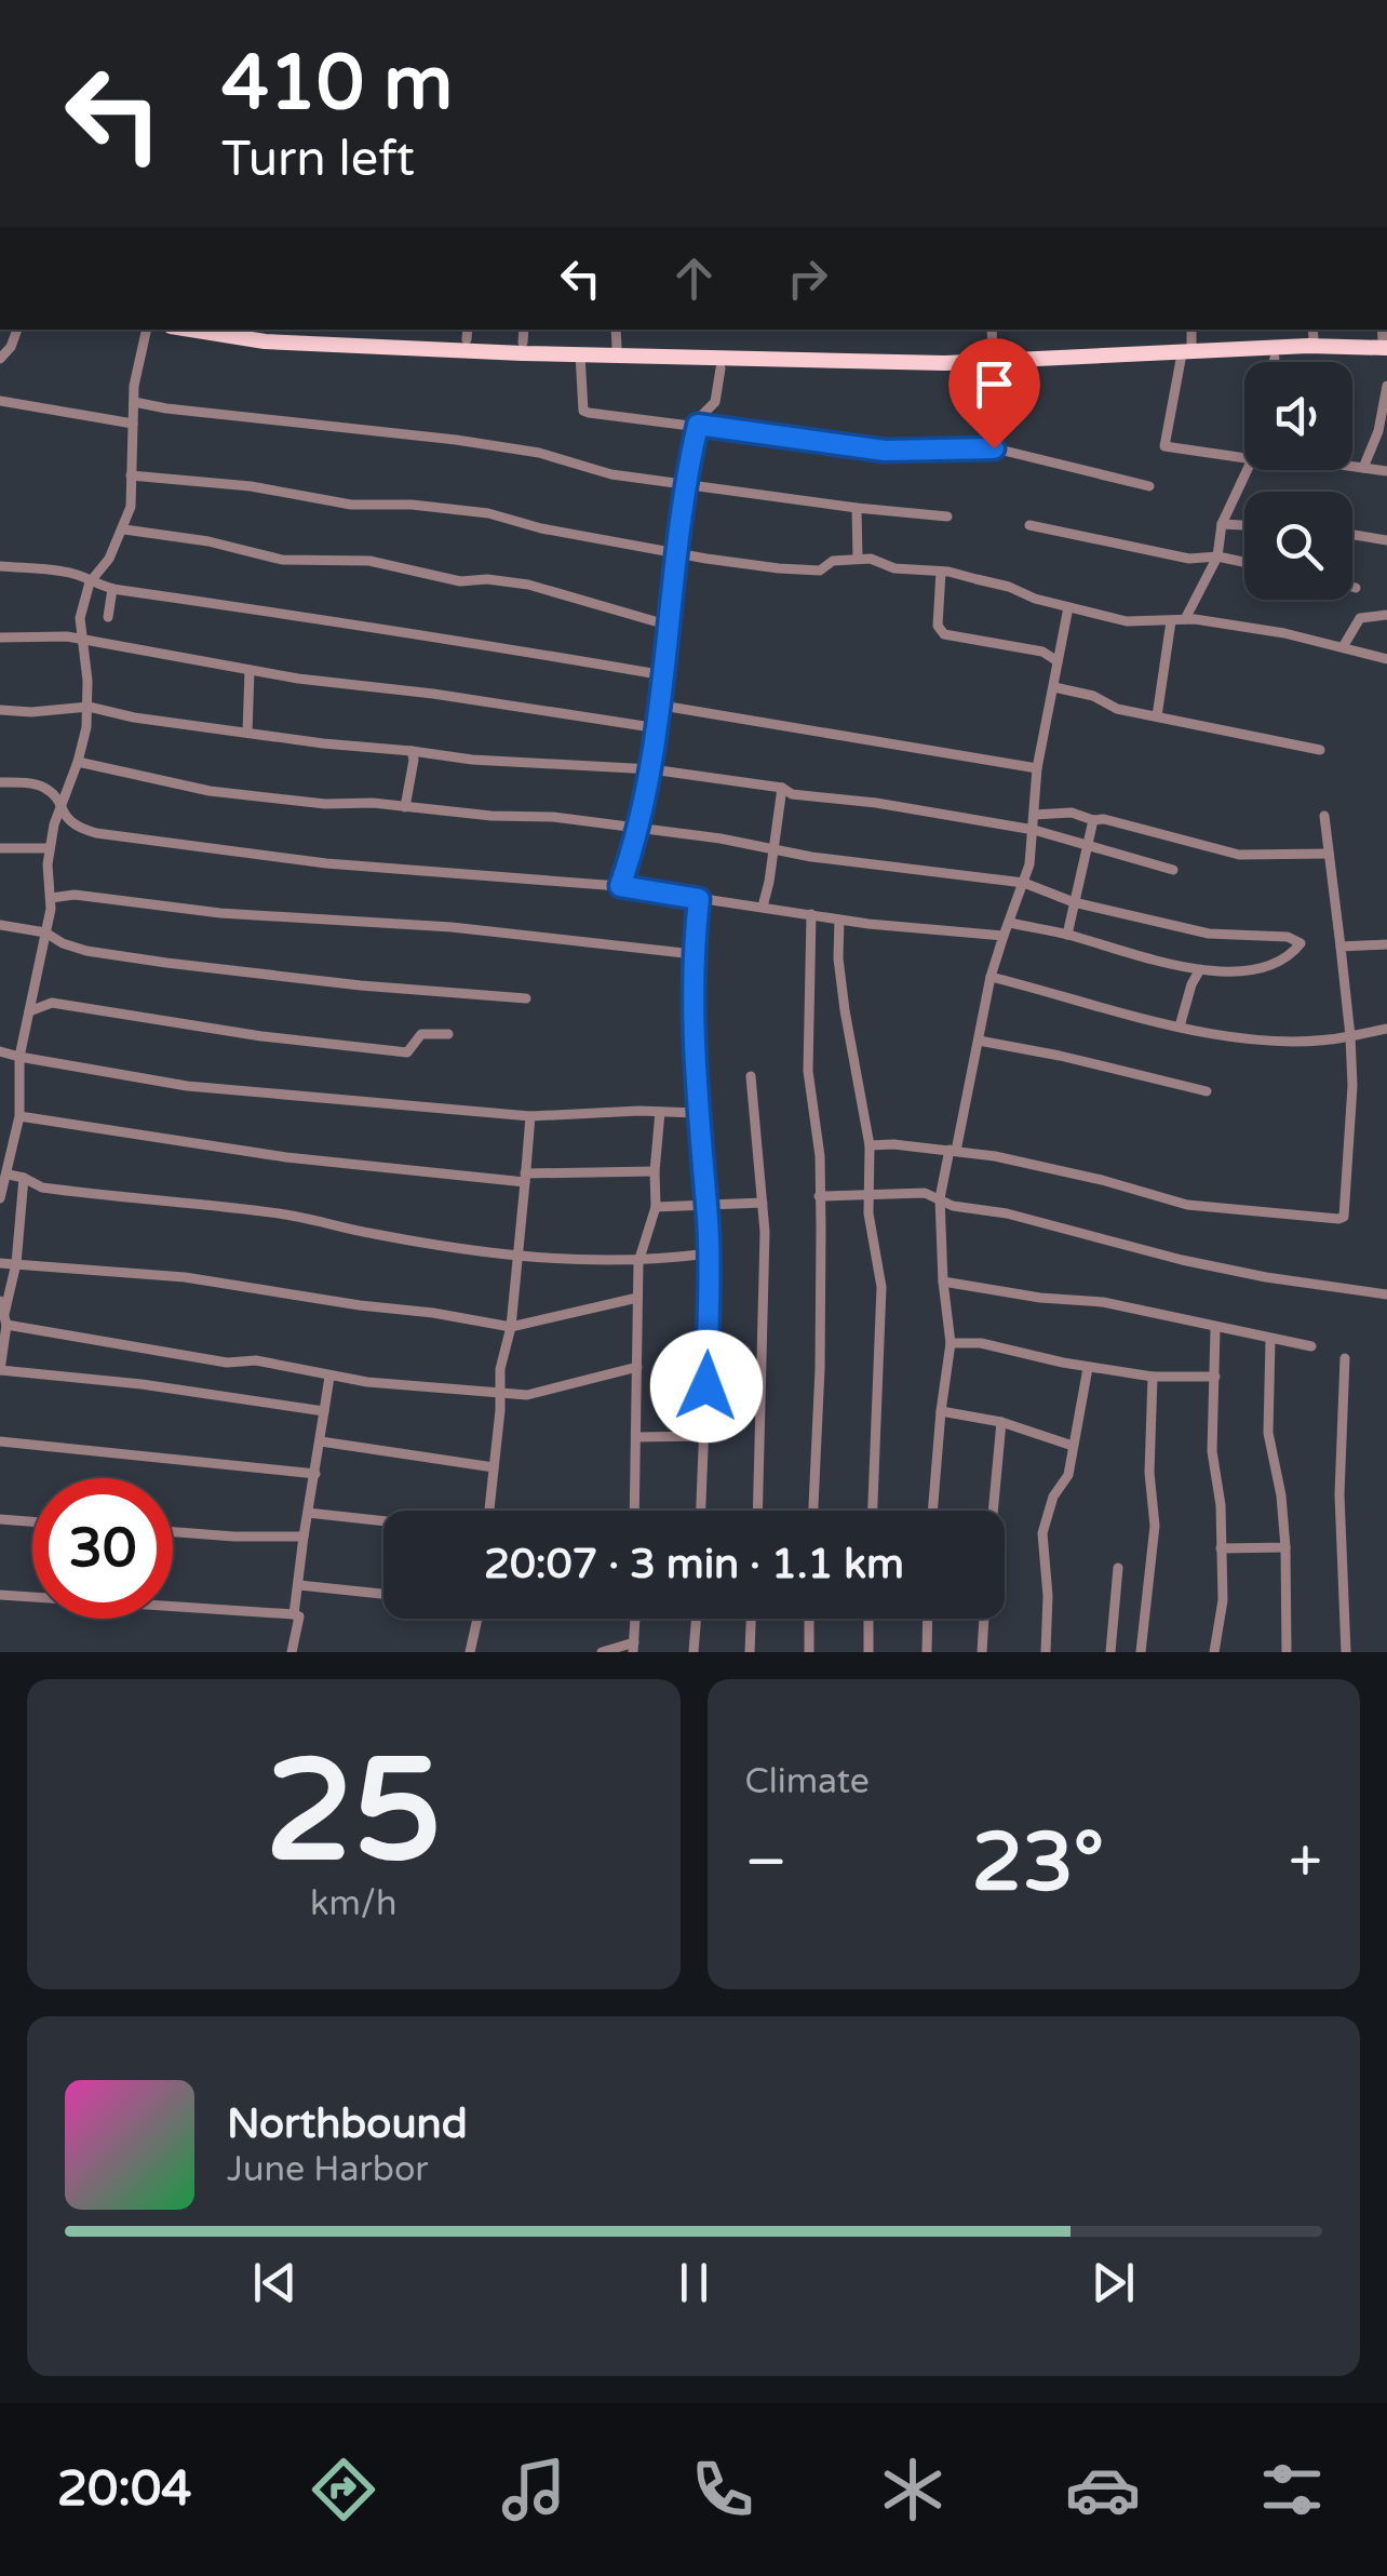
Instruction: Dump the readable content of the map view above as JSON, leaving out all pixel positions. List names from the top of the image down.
{
  "page": {
    "turn": ["410 m", "Turn left"],
    "limit": "30",
    "trip": "20:07 · 3 min · 1.1 km",
    "tile": [
      ["25", "km/h"],
      "Climate"
    ],
    "heat": ["−", "23°", "+"],
    "song": ["Northbound", "June Harbor"],
    "tabs": "20:04"
  }
}
